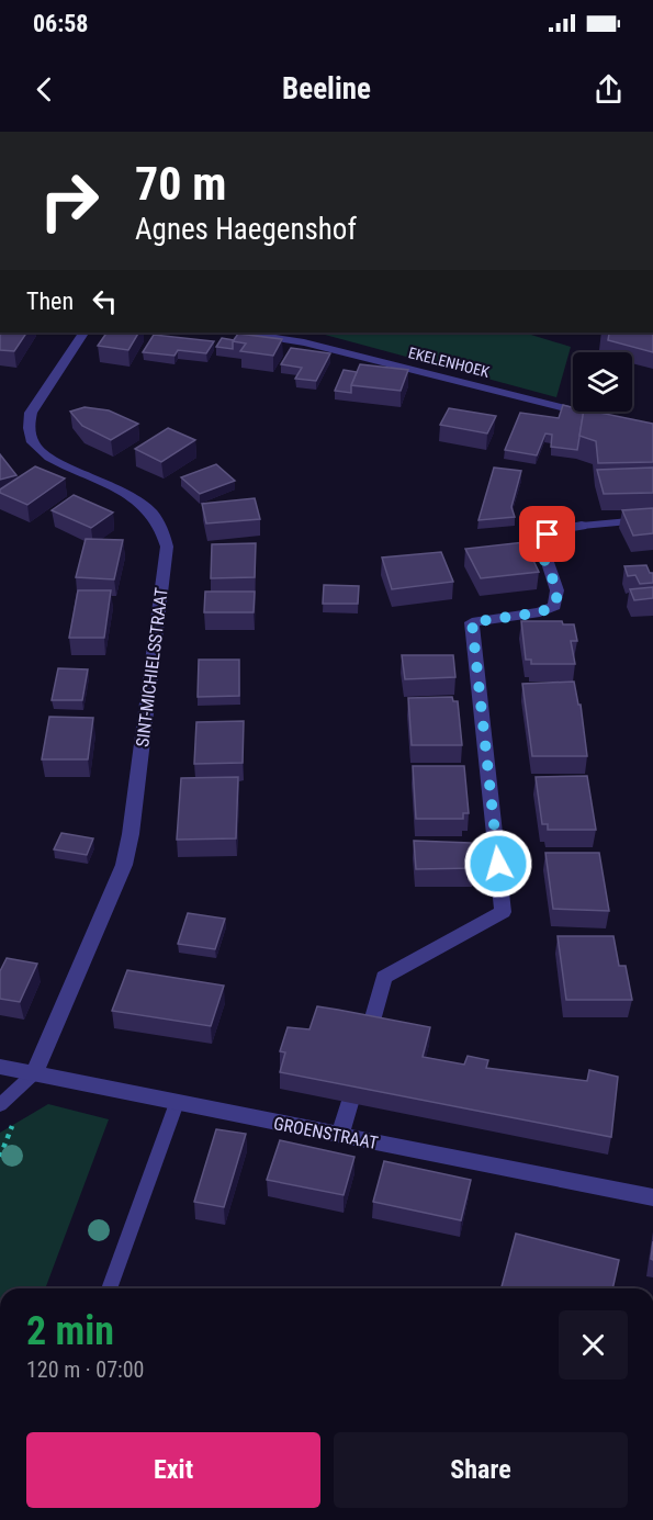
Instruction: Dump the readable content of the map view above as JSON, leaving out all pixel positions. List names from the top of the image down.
{
  "streets": {
    "street": ["EKELENHOEK", "SINT-MICHIELSSTRAAT", "GROENSTRAAT"]
  },
  "crossings": [
    ["SINT-MICHIELSSTRAAT", "GROENSTRAAT"]
  ],
  "page": {
    "status": "06:58",
    "header": "Beeline",
    "turn": ["70 m", "Agnes Haegenshof"],
    "then": "Then",
    "heading": ["2 min", "120 m · 07:00"],
    "buttons": ["Exit", "Share"]
  }
}
